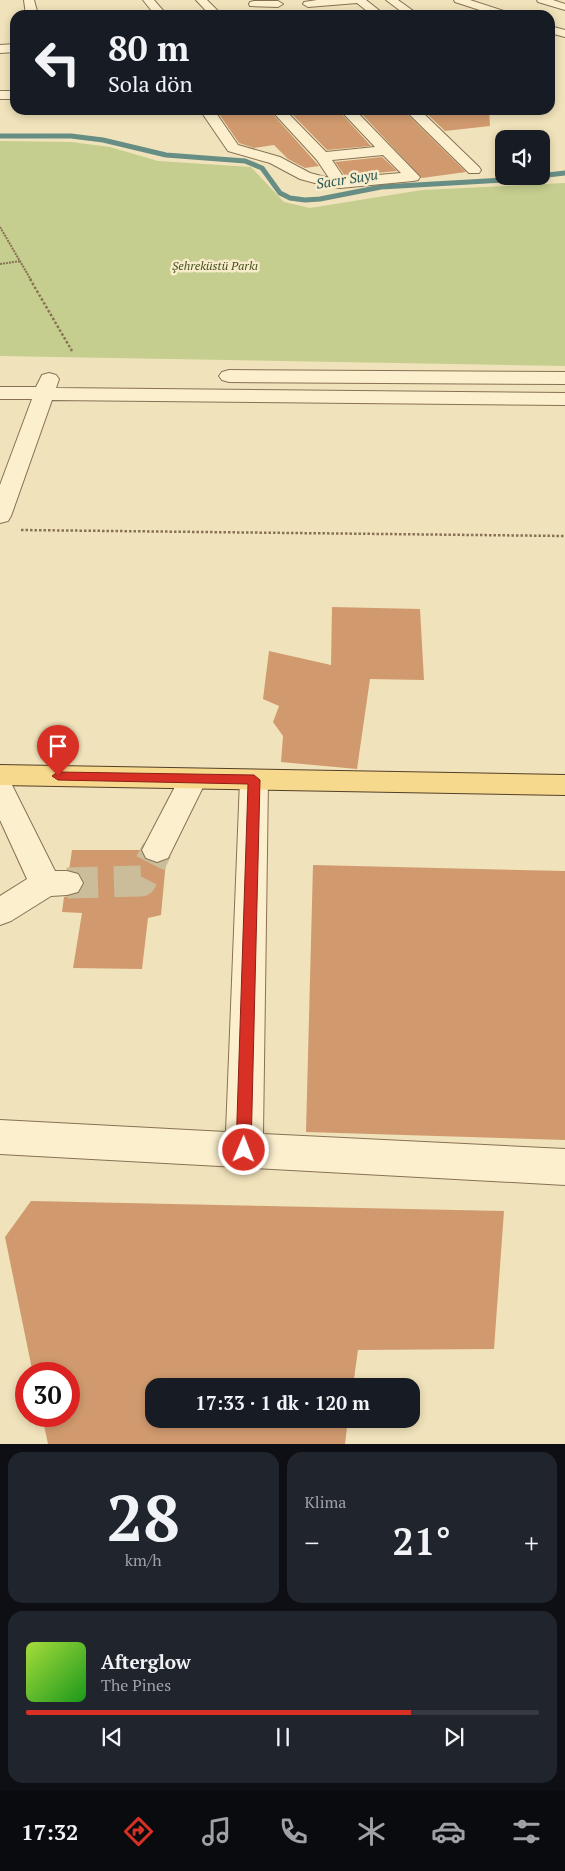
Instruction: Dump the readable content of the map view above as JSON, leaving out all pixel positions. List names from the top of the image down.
{
  "water": ["Sacır Suyu"],
  "parks": ["Şehreküstü Parkı"],
  "page": {
    "turn": ["80 m", "Sola dön"],
    "limit": "30",
    "trip": "17:33 · 1 dk · 120 m",
    "tile": [
      ["28", "km/h"],
      "Klima"
    ],
    "heat": ["−", "21°", "+"],
    "song": ["Afterglow", "The Pines"],
    "tabs": "17:32"
  }
}
